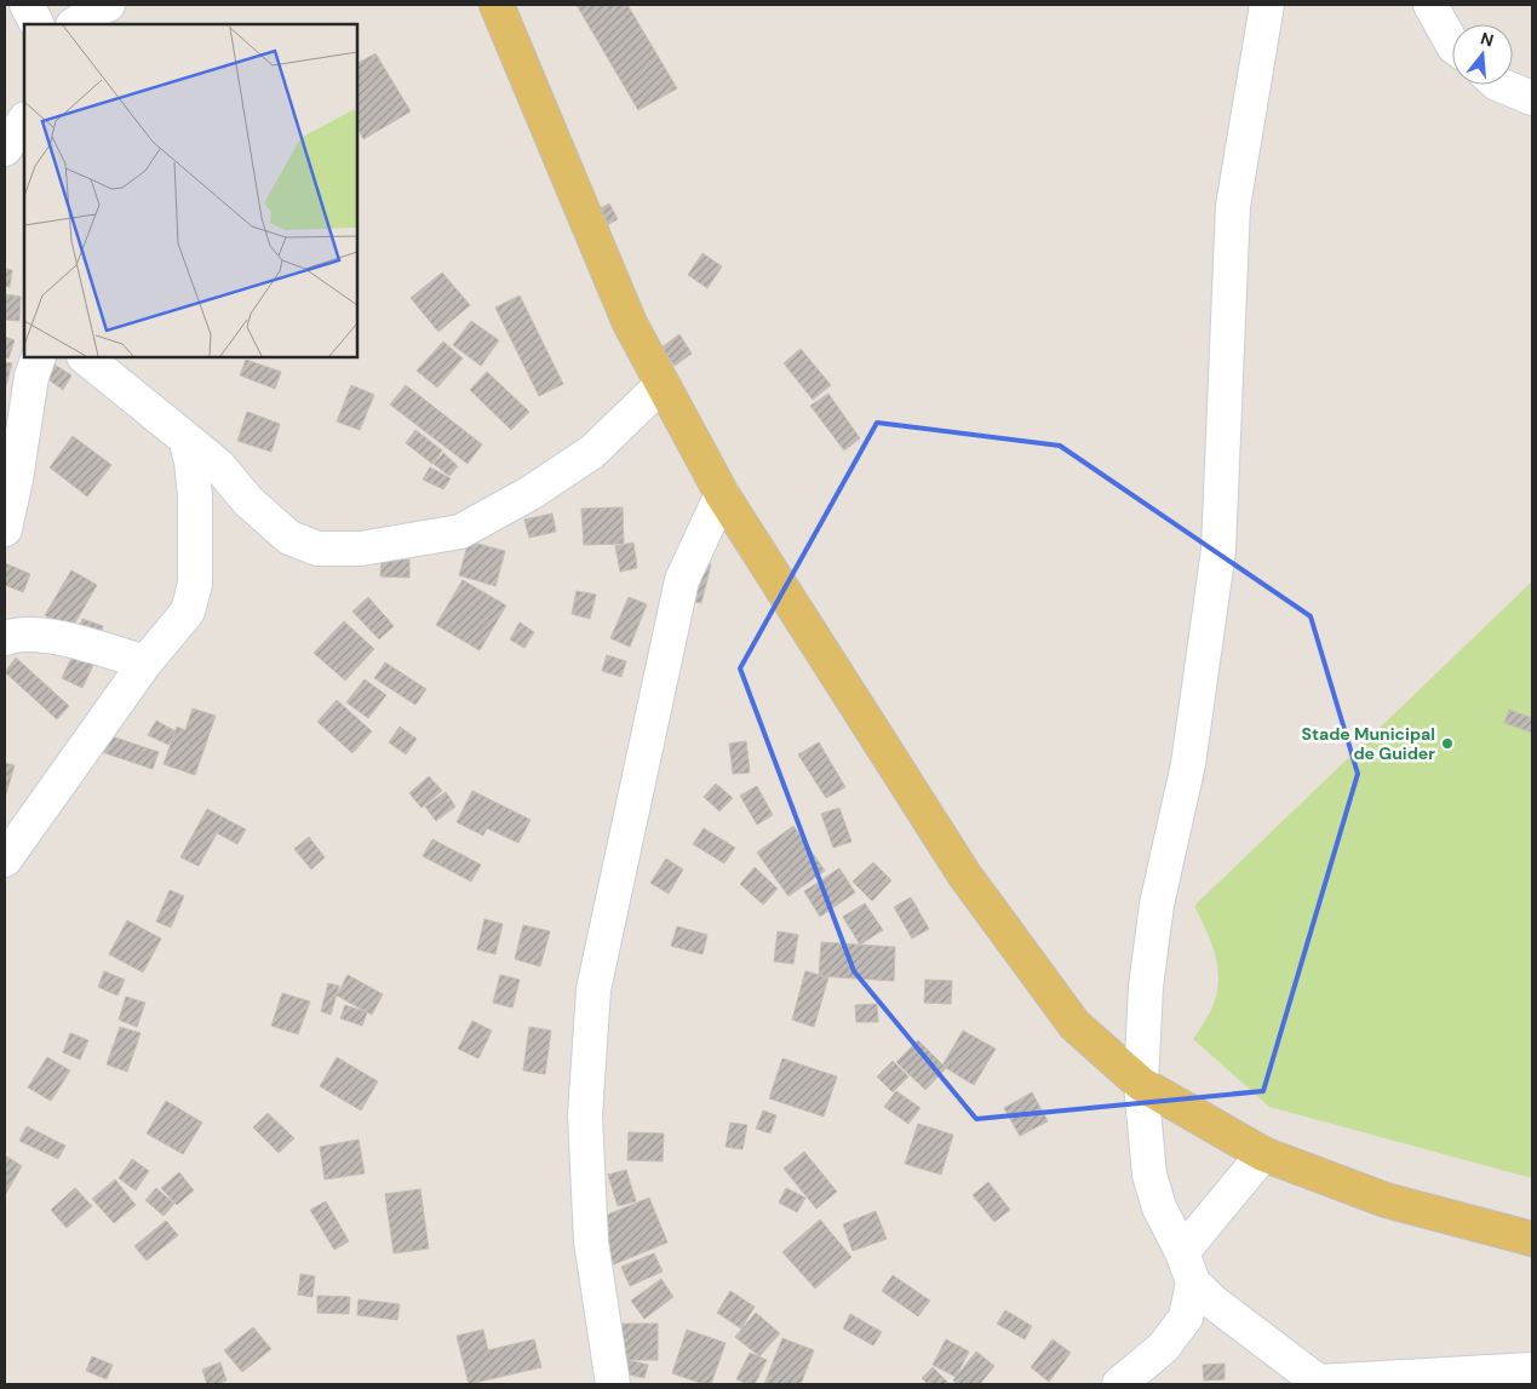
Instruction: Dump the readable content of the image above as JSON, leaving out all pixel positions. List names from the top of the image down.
{
  "places": ["Stade Municipal de Guider"],
  "north": "top"
}
